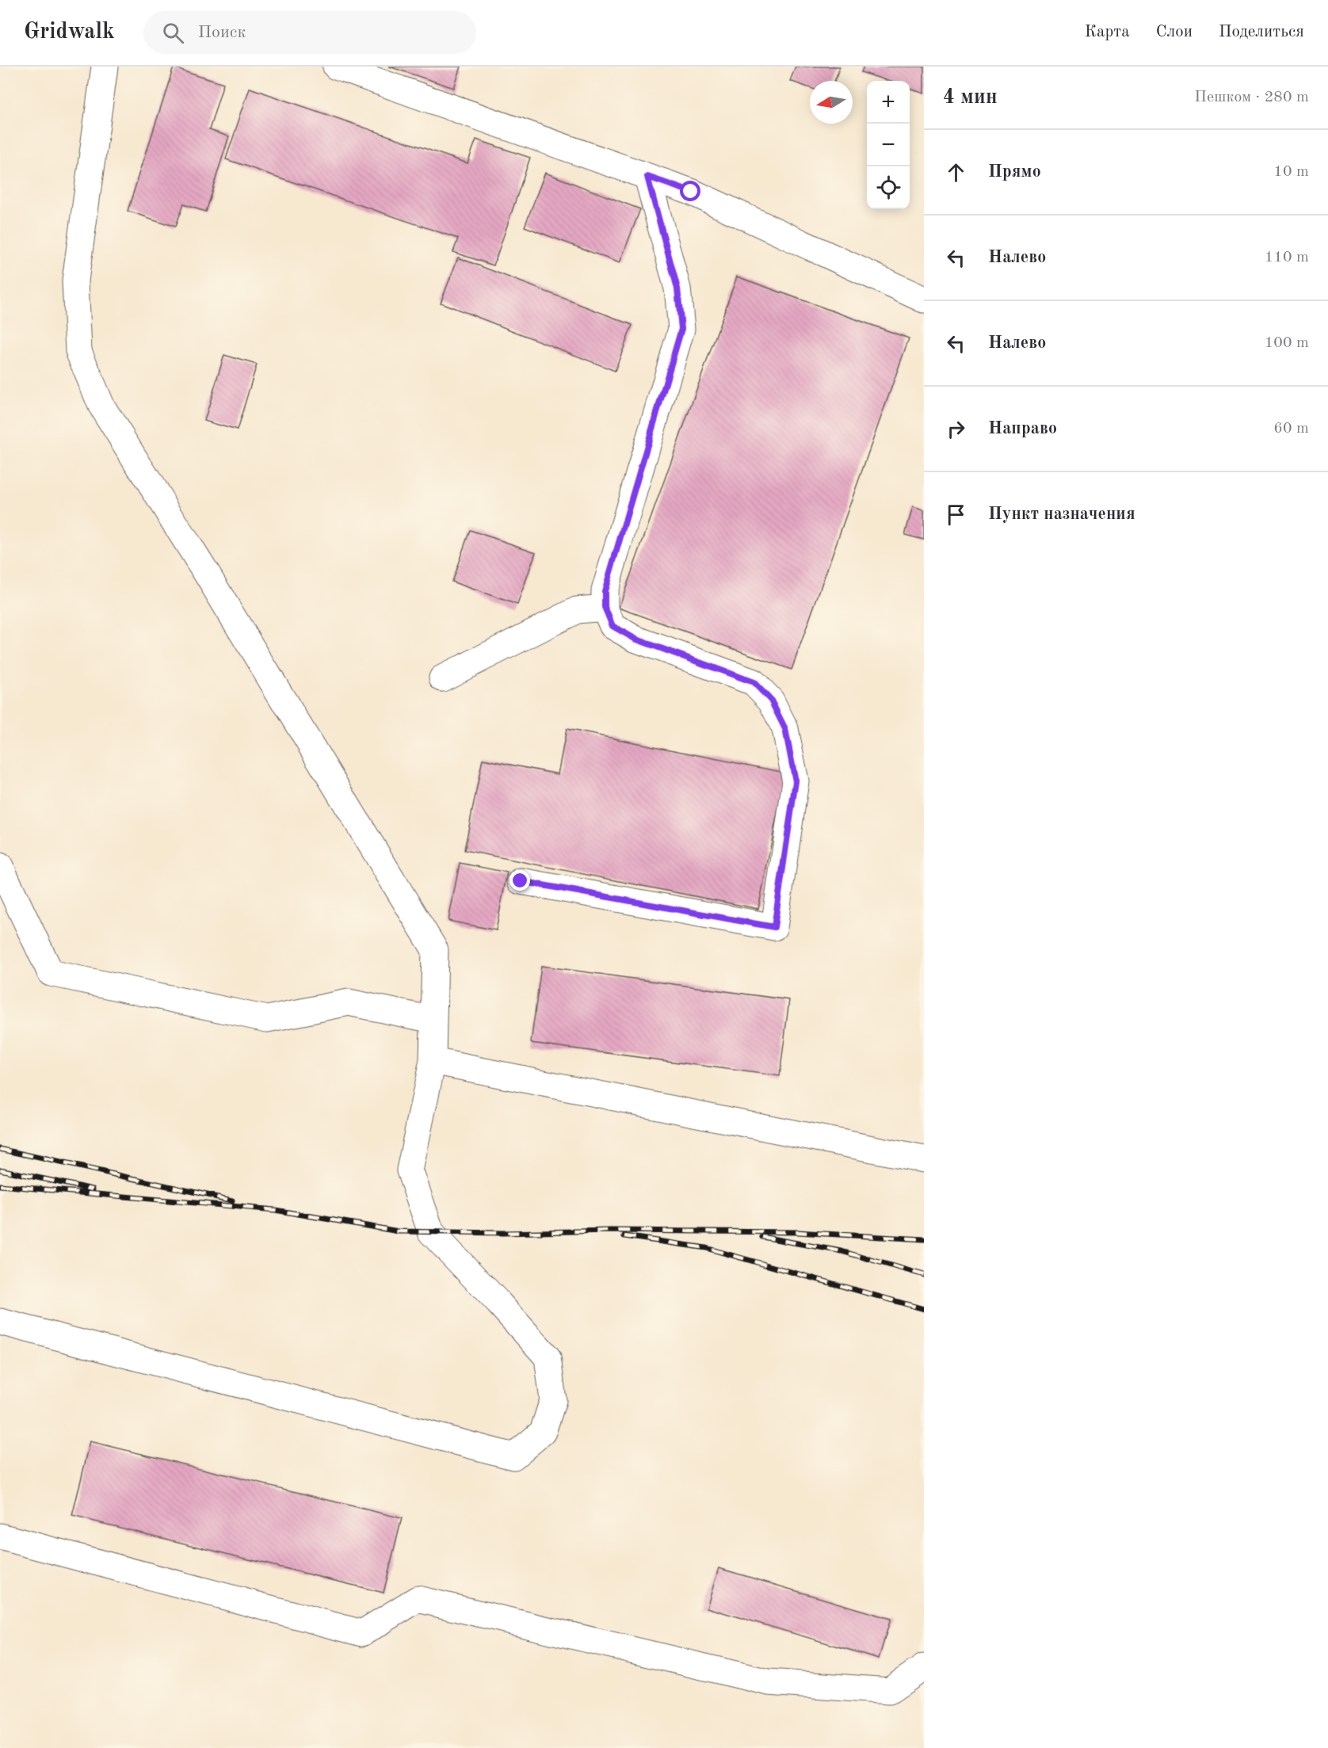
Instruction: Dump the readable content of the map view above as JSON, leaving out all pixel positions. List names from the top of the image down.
{
  "north": "left",
  "page": {
    "header": "Gridwalk",
    "search": "Поиск",
    "nav": ["Карта", "Слои", "Поделиться"],
    "heading": ["4 мин", "Пешком · 280 m"],
    "map_buttons": ["+", "−"],
    "list": [
      ["Прямо", "10 m"],
      ["Налево", "110 m"],
      ["Налево", "100 m"],
      ["Направо", "60 m"],
      "Пункт назначения"
    ]
  }
}
